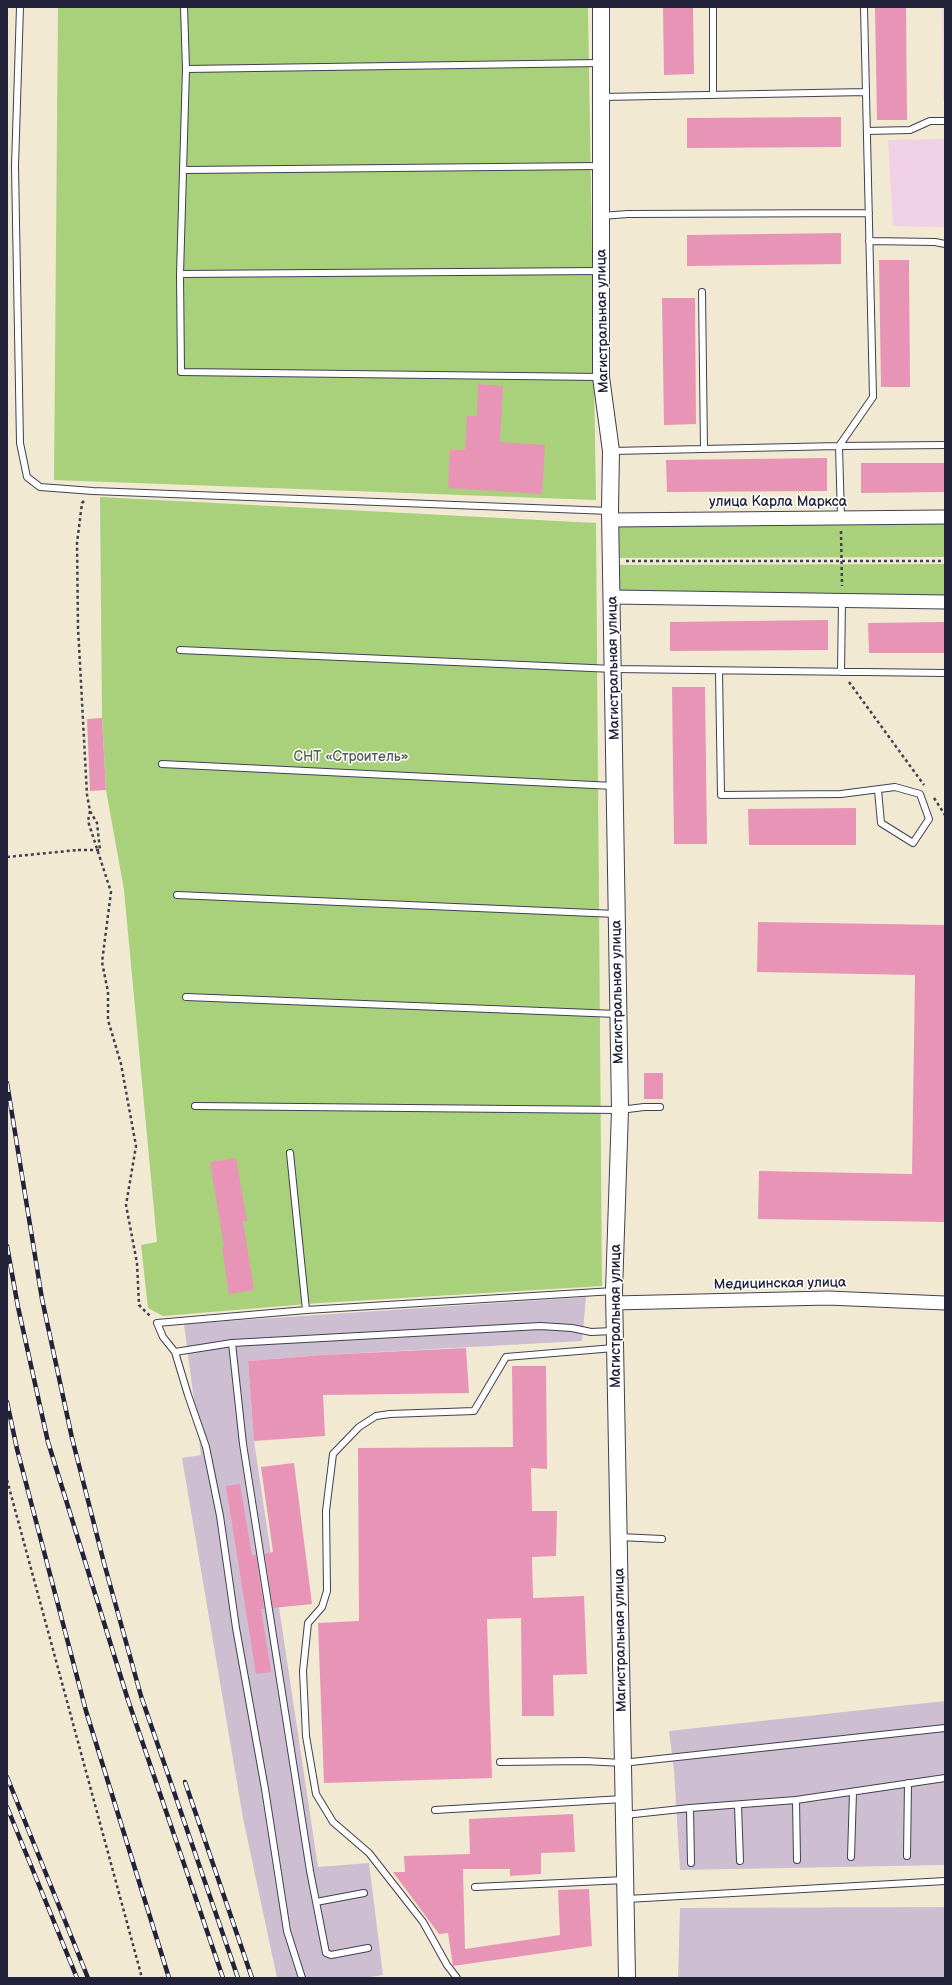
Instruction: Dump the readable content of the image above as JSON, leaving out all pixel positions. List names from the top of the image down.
{
  "streets": {
    "street": ["Магистральная улица", "улица Карла Маркса", "Медицинская улица"]
  },
  "crossings": [
    ["Магистральная улица", "улица Карла Маркса"],
    ["Магистральная улица", "Медицинская улица"]
  ],
  "parks": ["СНТ «Строитель»"]
}
